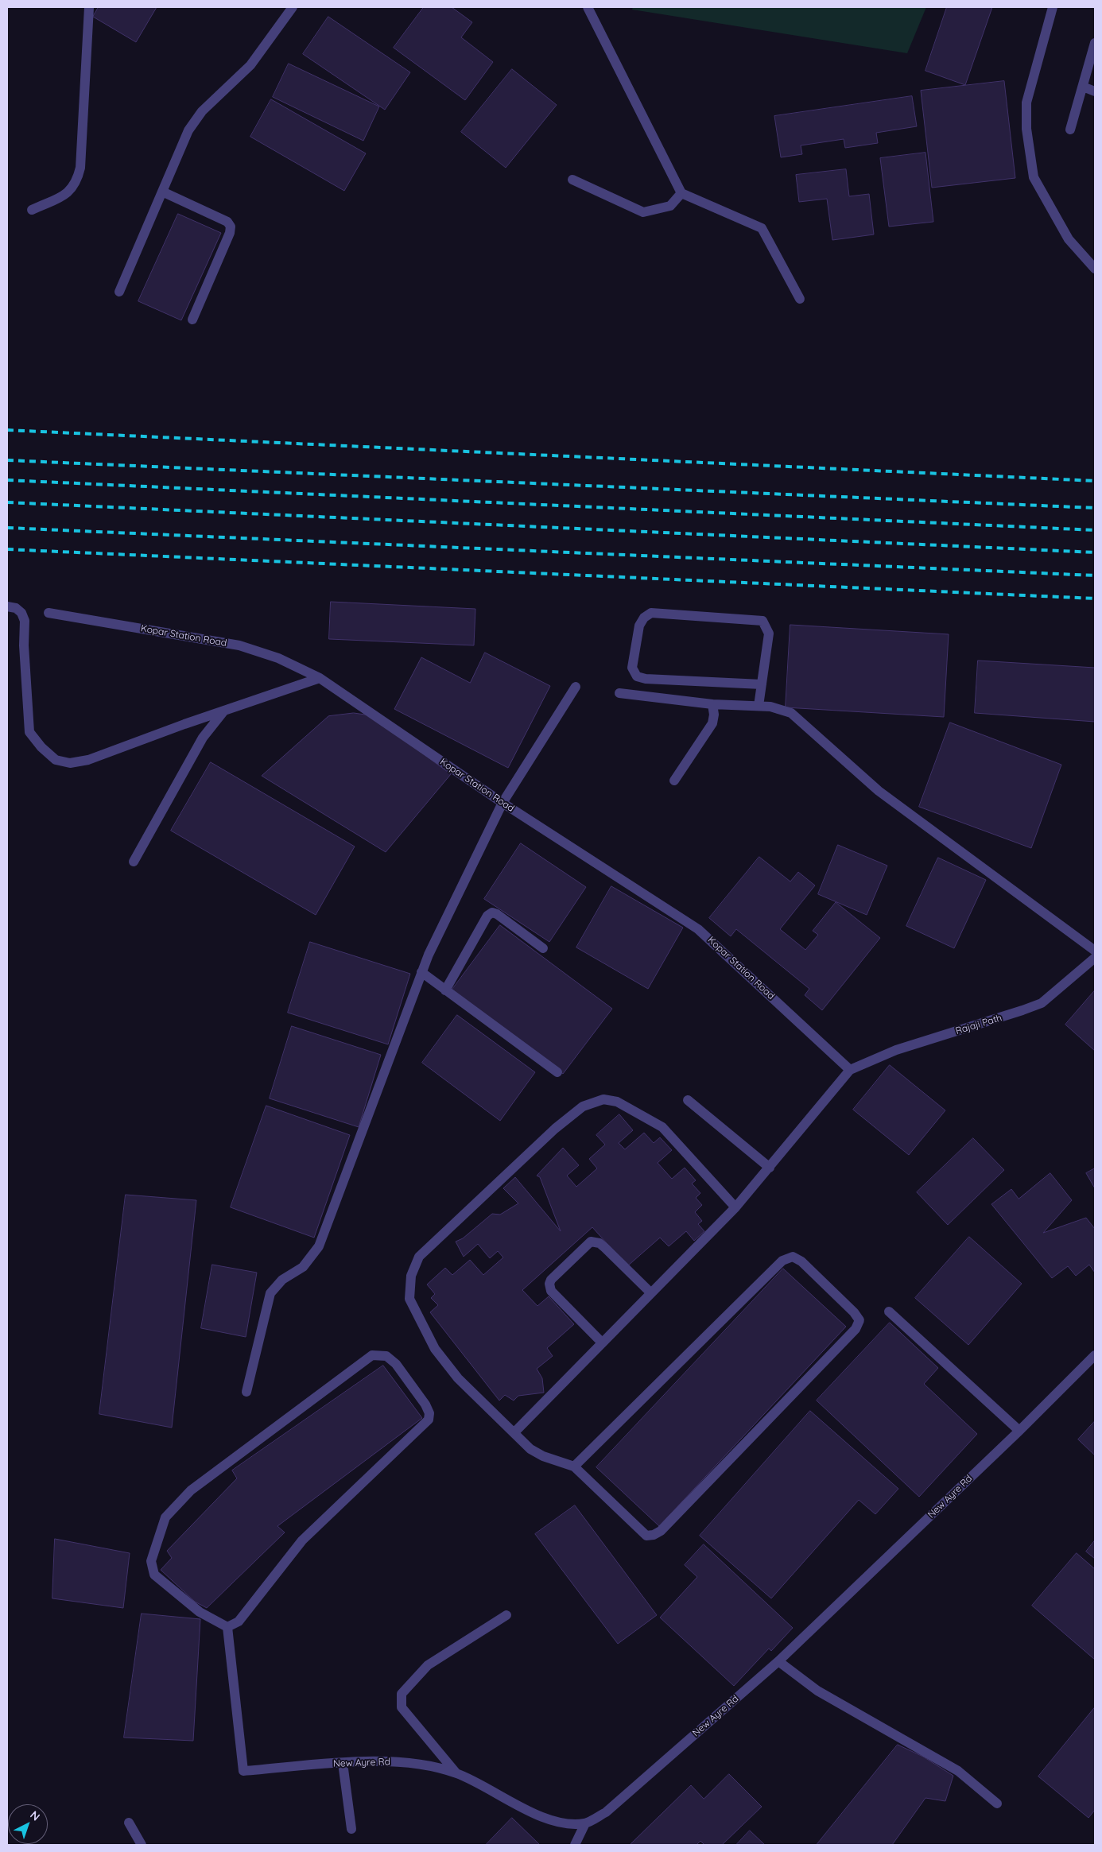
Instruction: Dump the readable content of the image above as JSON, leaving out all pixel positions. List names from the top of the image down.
{
  "streets": {
    "street": ["Kopar Station Road", "Rajaji Path", "New Ayre Rd"]
  },
  "crossings": [
    ["Kopar Station Road", "Rajaji Path"]
  ],
  "north": "top right"
}
